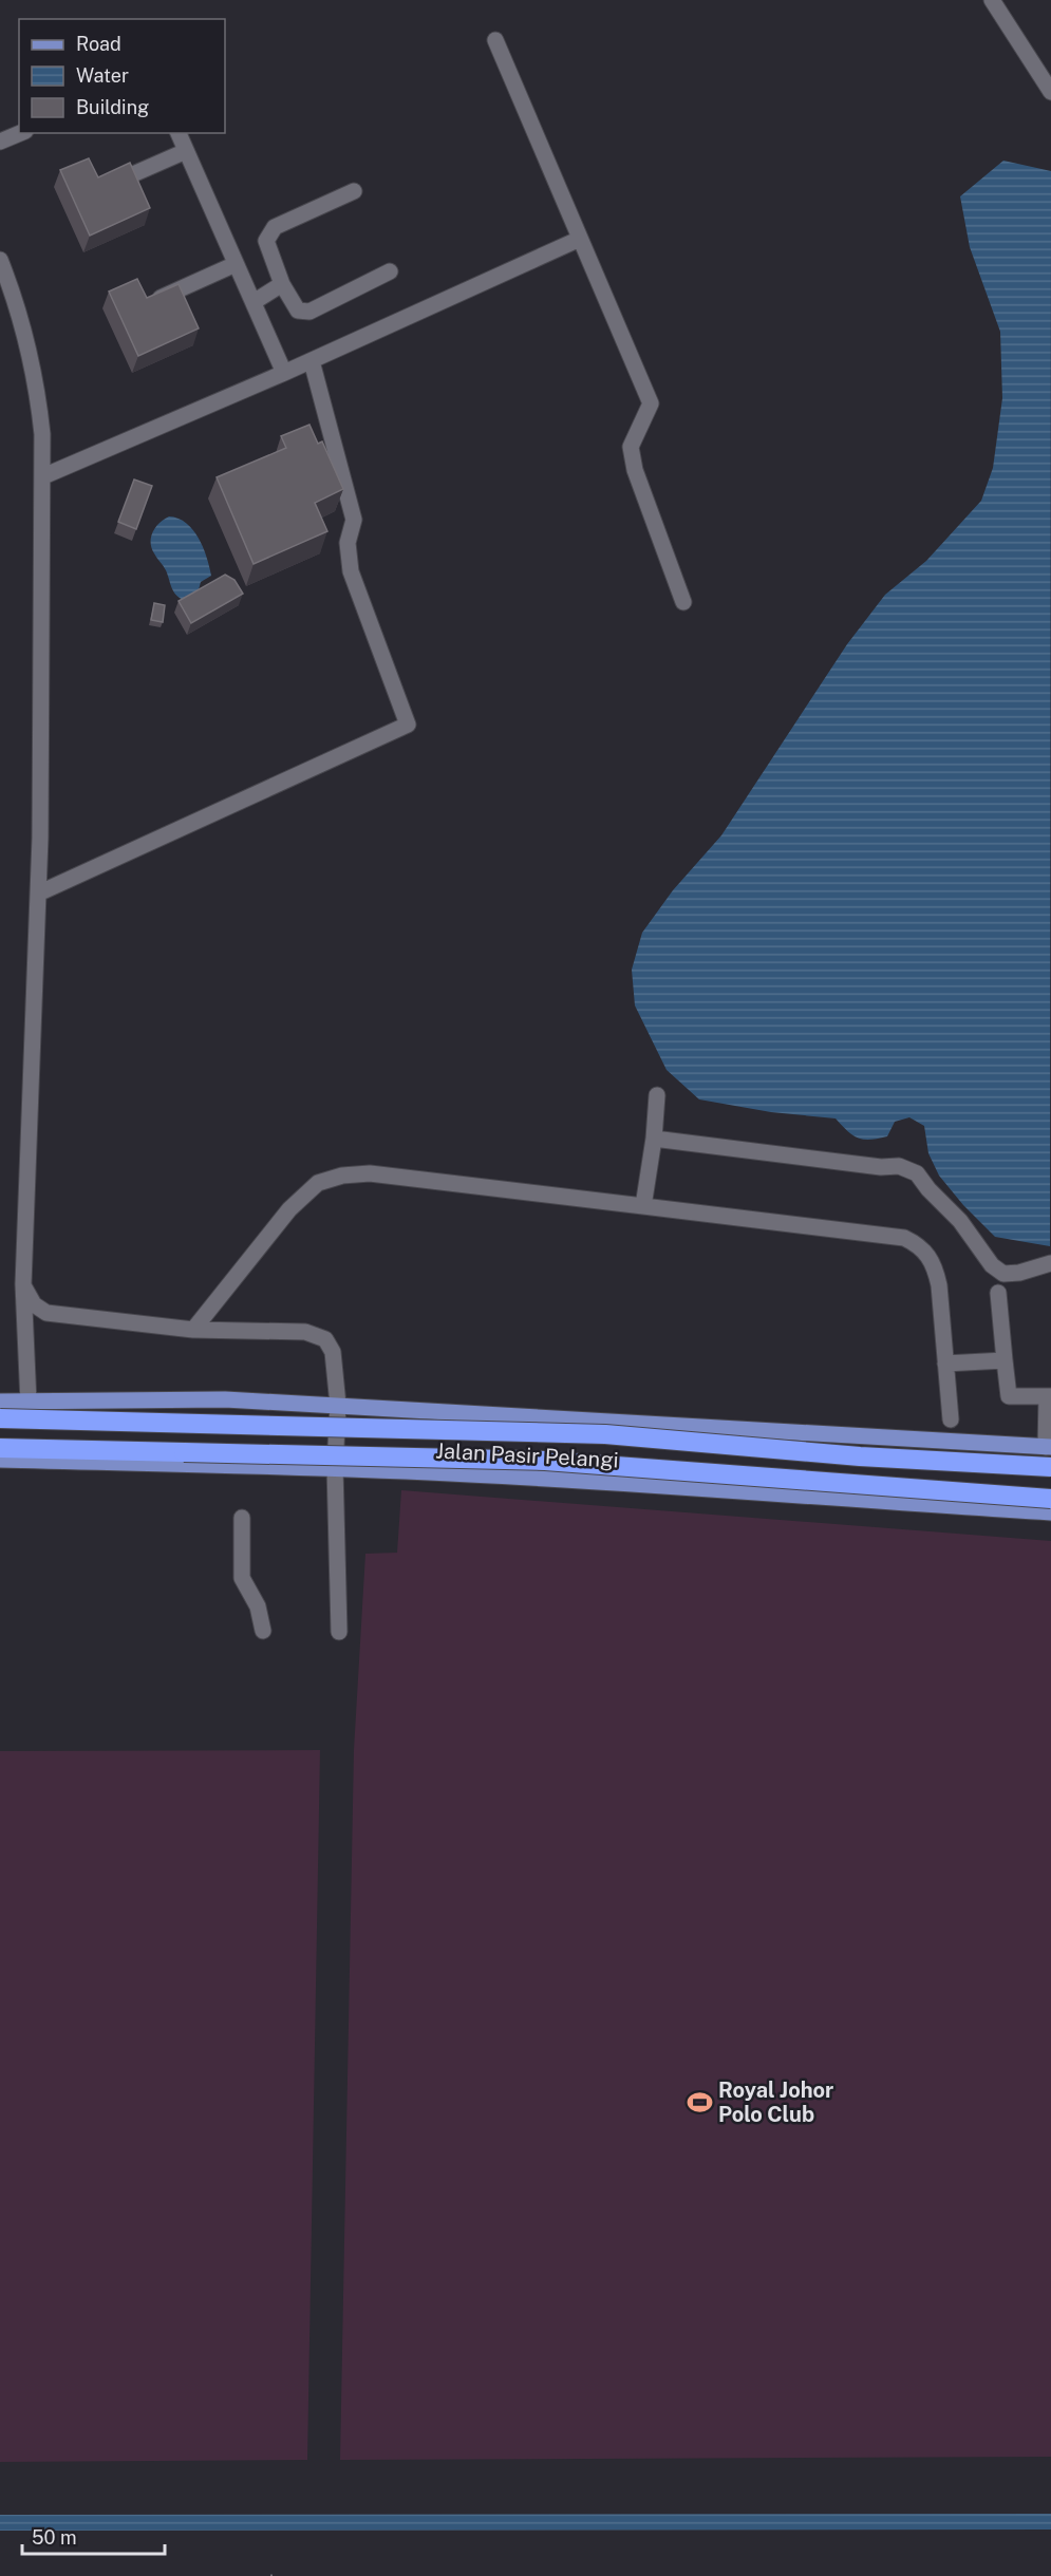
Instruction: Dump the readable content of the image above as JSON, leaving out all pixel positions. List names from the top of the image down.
{
  "streets": {
    "main road": ["Jalan Pasir Pelangi"]
  },
  "places": {
    "sports": ["Royal Johor Polo Club"]
  },
  "legend": ["Road", "Water", "Building"],
  "scale_bar": "50 m"
}
